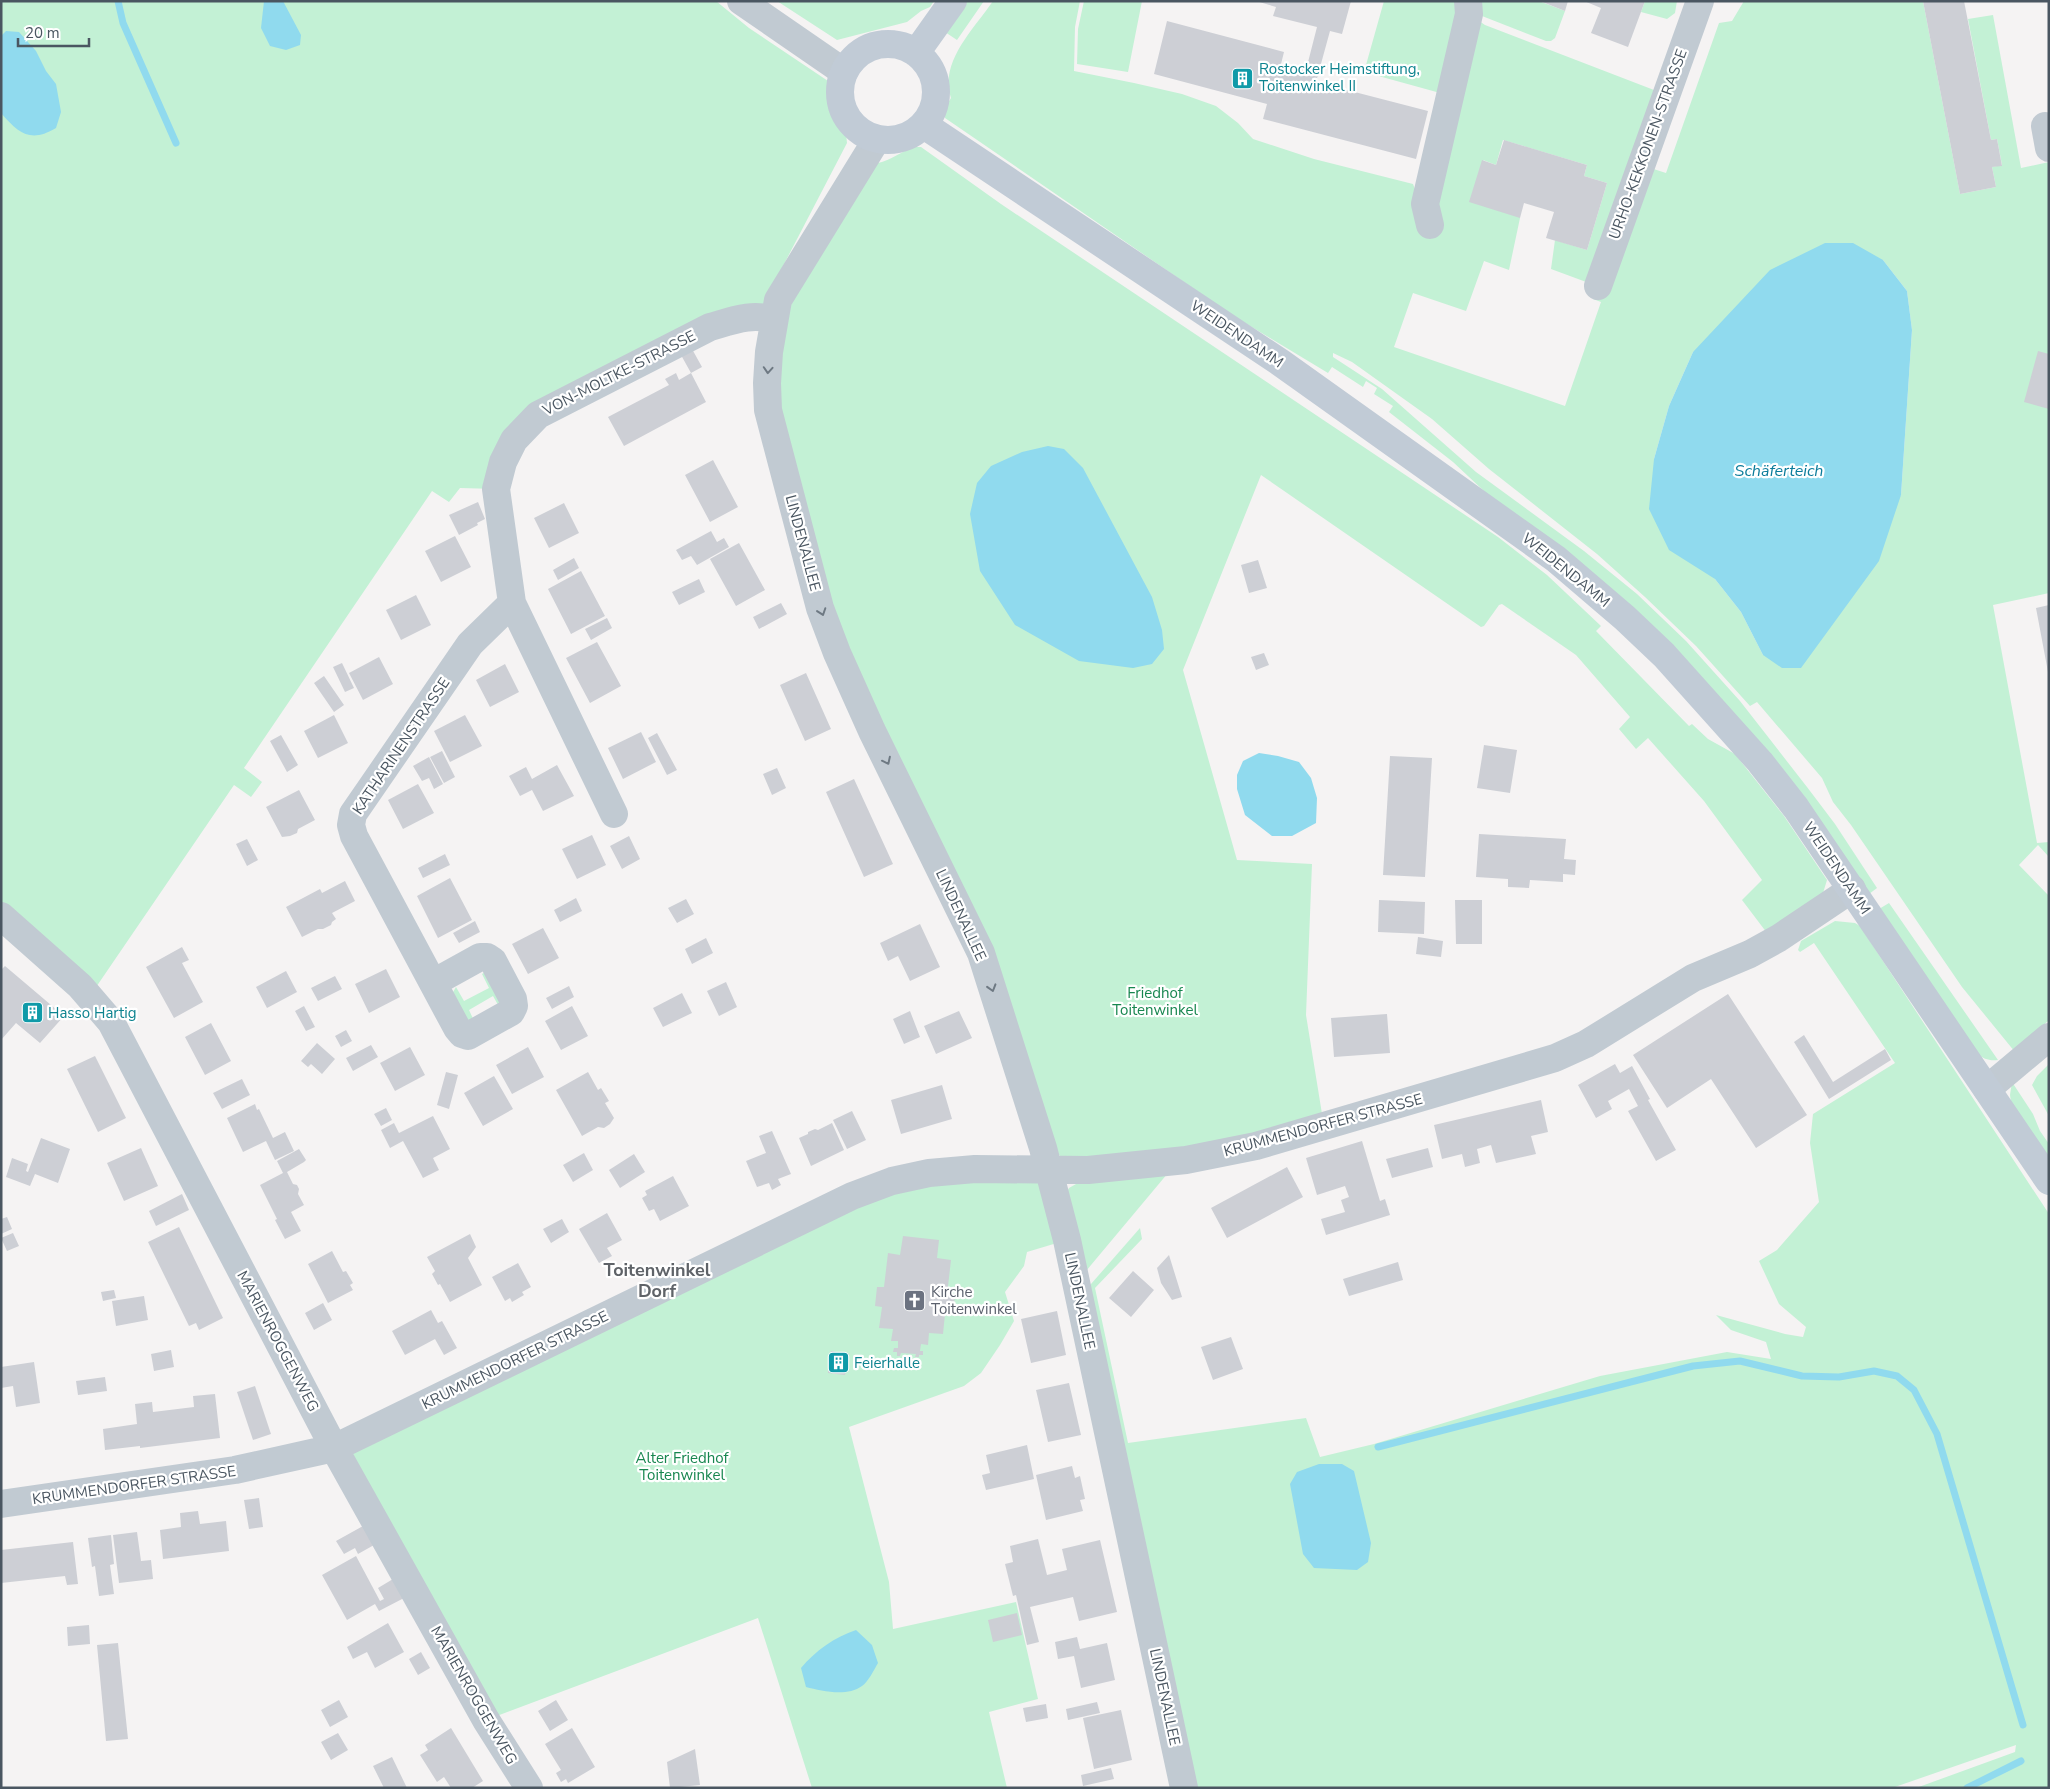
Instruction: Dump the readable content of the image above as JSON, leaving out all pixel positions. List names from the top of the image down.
{
  "streets": {
    "street": [
      "URHO-KEKKONEN-STRASSE",
      "WEIDENDAMM",
      "VON-MOLTKE-STRASSE",
      "LINDENALLEE",
      "KATHARINENSTRASSE",
      "KRUMMENDORFER STRASSE",
      "MARIENROGGENWEG"
    ]
  },
  "crossings": [
    ["WEIDENDAMM", "LINDENALLEE"],
    ["WEIDENDAMM", "KRUMMENDORFER STRASSE"],
    ["VON-MOLTKE-STRASSE", "LINDENALLEE"],
    ["VON-MOLTKE-STRASSE", "KATHARINENSTRASSE"],
    ["LINDENALLEE", "KRUMMENDORFER STRASSE"],
    ["KRUMMENDORFER STRASSE", "MARIENROGGENWEG"]
  ],
  "one_way": ["LINDENALLEE"],
  "districts": ["Toitenwinkel Dorf"],
  "water": ["Schäferteich"],
  "parks": ["Friedhof Toitenwinkel", "Alter Friedhof Toitenwinkel"],
  "places": {
    "building": ["Rostocker Heimstiftung, Toitenwinkel II", "Hasso Hartig", "Feierhalle"],
    "church": ["Kirche Toitenwinkel"]
  },
  "scale_bar": "20 m"
}
